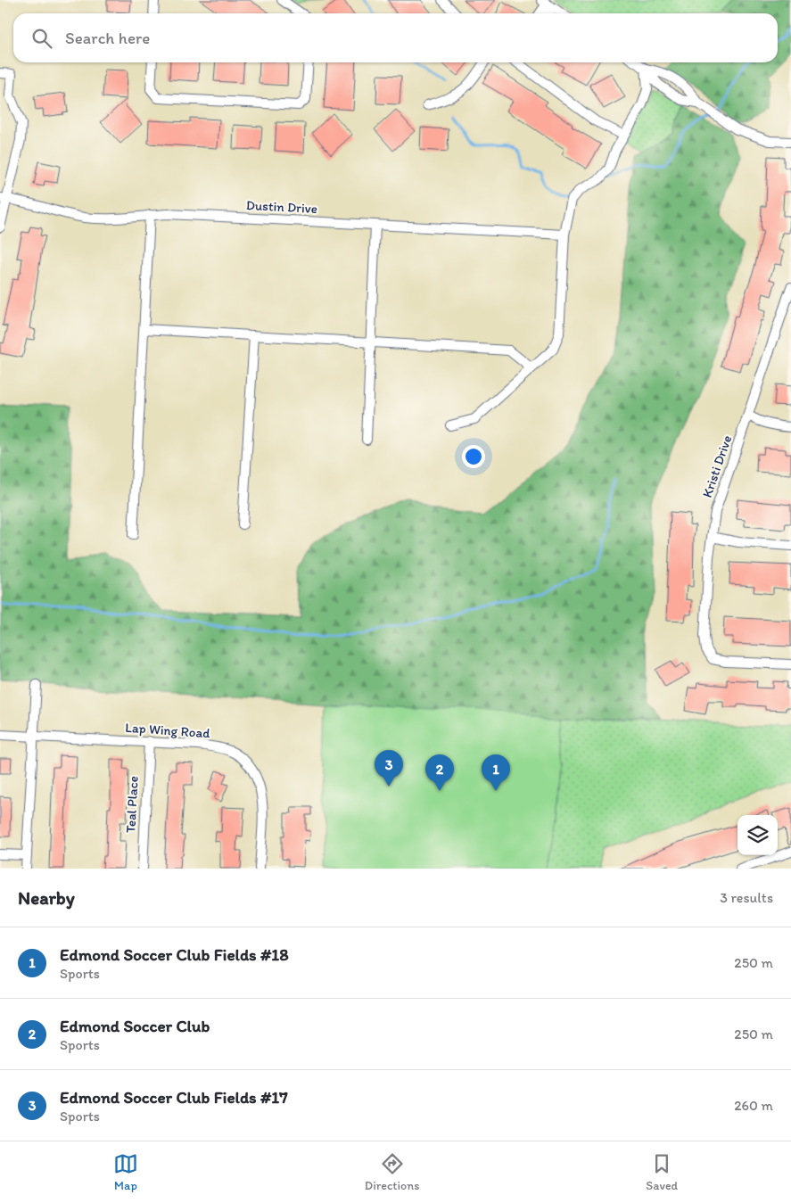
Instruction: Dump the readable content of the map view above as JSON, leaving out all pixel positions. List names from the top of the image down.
{
  "streets": {
    "street": [
      "Dustin Drive",
      "Kristi Drive",
      "Lap Wing Road",
      "Teal Place"
    ]
  },
  "crossings": [
    ["Lap Wing Road", "Teal Place"]
  ],
  "page": {
    "search": "Search here",
    "pins": ["3", "1", "2"],
    "heading": ["Nearby", "3 results"],
    "list": [
      {
        "mark": "1",
        "name": "Edmond Soccer Club Fields #18",
        "note": "Sports",
        "value": "250 m"
      },
      {
        "mark": "2",
        "name": "Edmond Soccer Club",
        "note": "Sports",
        "value": "250 m"
      },
      {
        "mark": "3",
        "name": "Edmond Soccer Club Fields #17",
        "note": "Sports",
        "value": "260 m"
      }
    ],
    "nav": ["Map", "Directions", "Saved"]
  }
}
